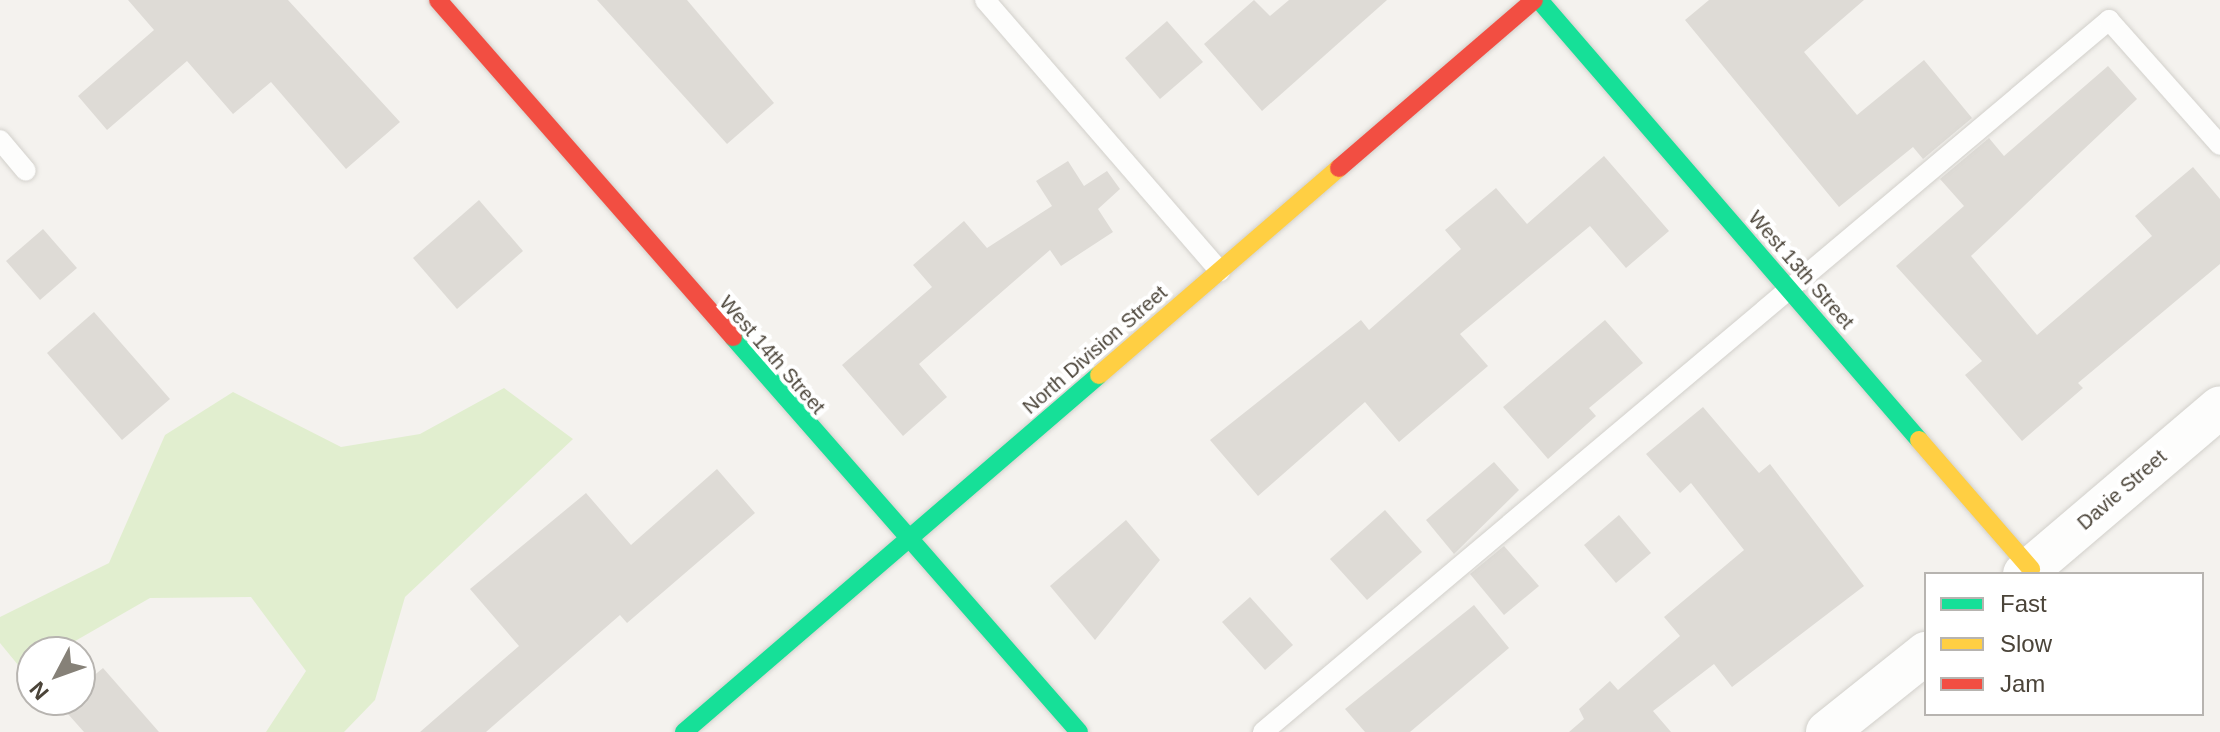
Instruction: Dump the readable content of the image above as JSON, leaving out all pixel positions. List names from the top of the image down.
{
  "streets": {
    "street": [
      "West 13th Street",
      "North Division Street",
      "West 14th Street",
      "Davie Street"
    ]
  },
  "crossings": [
    ["West 13th Street", "North Division Street"],
    ["West 13th Street", "Davie Street"],
    ["North Division Street", "West 14th Street"]
  ],
  "legend": ["Fast", "Slow", "Jam"],
  "north": "bottom left"
}
